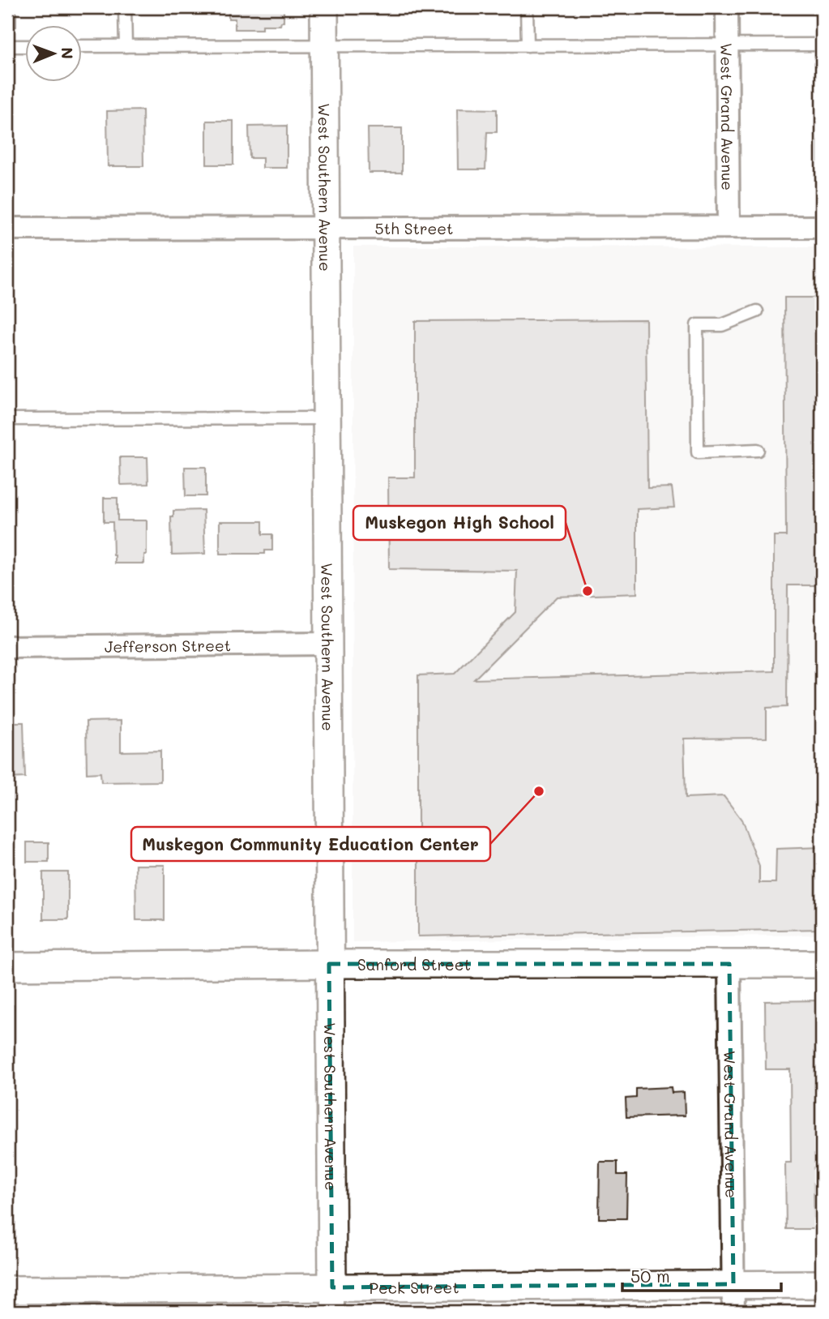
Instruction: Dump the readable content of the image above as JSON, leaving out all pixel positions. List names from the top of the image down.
{
  "streets": {
    "street": [
      "West Grand Avenue",
      "West Southern Avenue",
      "5th Street",
      "Jefferson Street",
      "Sanford Street",
      "Peck Street"
    ]
  },
  "crossings": [
    ["West Grand Avenue", "5th Street"],
    ["West Grand Avenue", "Sanford Street"],
    ["West Grand Avenue", "Peck Street"],
    ["West Southern Avenue", "5th Street"],
    ["West Southern Avenue", "Jefferson Street"],
    ["West Southern Avenue", "Sanford Street"],
    ["West Southern Avenue", "Peck Street"]
  ],
  "places": ["Muskegon High School", "Muskegon Community Education Center"],
  "scale_bar": "50 m",
  "north": "right"
}
